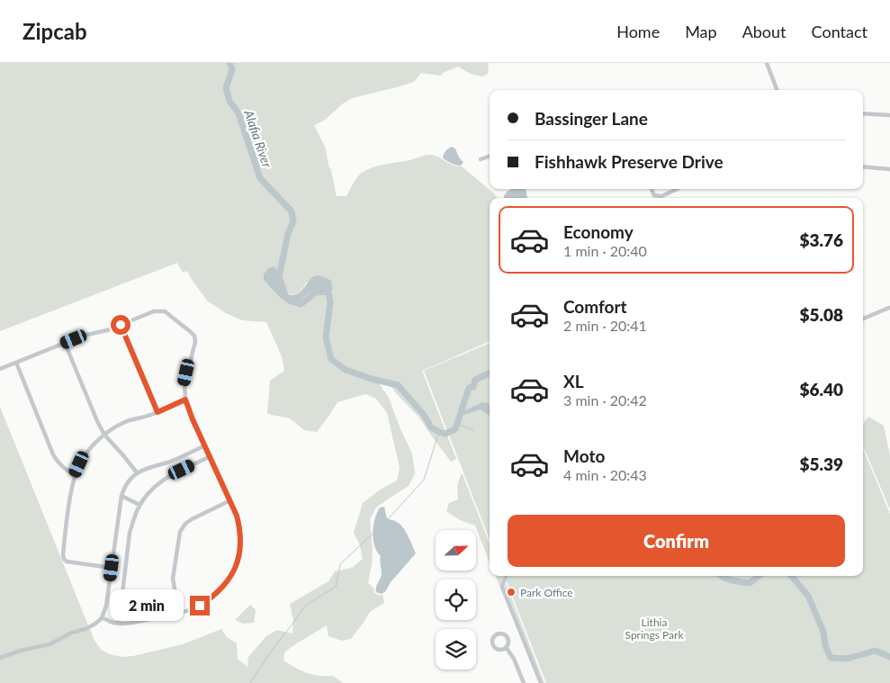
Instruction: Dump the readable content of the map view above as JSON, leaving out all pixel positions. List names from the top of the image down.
{
  "water": ["Alafia River"],
  "parks": ["Lithia Springs Park"],
  "places": ["Park Office"],
  "north": "right",
  "page": {
    "header": "Zipcab",
    "nav": [
      "Home",
      "Map",
      "About",
      "Contact"
    ],
    "banner": ["Bassinger Lane", "Fishhawk Preserve Drive"],
    "list": [
      {
        "name": "Economy",
        "note": "1 min · 20:40",
        "value": "$3.76"
      },
      {
        "name": "Comfort",
        "note": "2 min · 20:41",
        "value": "$5.08"
      },
      {
        "name": "XL",
        "note": "3 min · 20:42",
        "value": "$6.40"
      },
      {
        "name": "Moto",
        "note": "4 min · 20:43",
        "value": "$5.39"
      }
    ],
    "buttons": "Confirm",
    "bubble": "2 min"
  }
}
